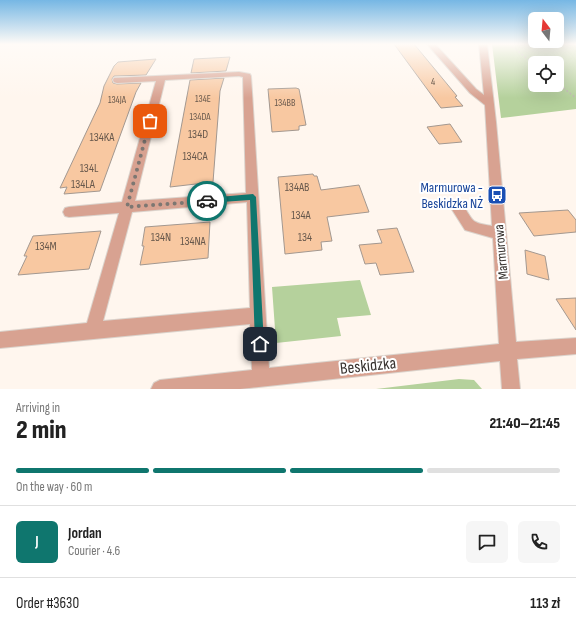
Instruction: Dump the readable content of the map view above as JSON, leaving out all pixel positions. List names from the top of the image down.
{
  "streets": {
    "street": ["Marmurowa", "Beskidzka"]
  },
  "crossings": [
    ["Marmurowa", "Beskidzka"]
  ],
  "places": {
    "bus stop": ["Marmurowa - Beskidzka NŻ"]
  },
  "house_numbers": [
    "4",
    "134E",
    "134JA",
    "134BB",
    "134DA",
    "134D",
    "134KA",
    "134CA",
    "134L",
    "134LA",
    "134AB",
    "134A",
    "134N",
    "134",
    "134NA",
    "134M"
  ],
  "north": "top",
  "page": {
    "heading": ["2 min", "Arriving in", "21:40–21:45"],
    "panel": [
      "Jordan",
      "Courier · 4.6",
      "Order #3630",
      "113 zł"
    ],
    "bar": "On the way · 60 m",
    "round": "J"
  }
}
